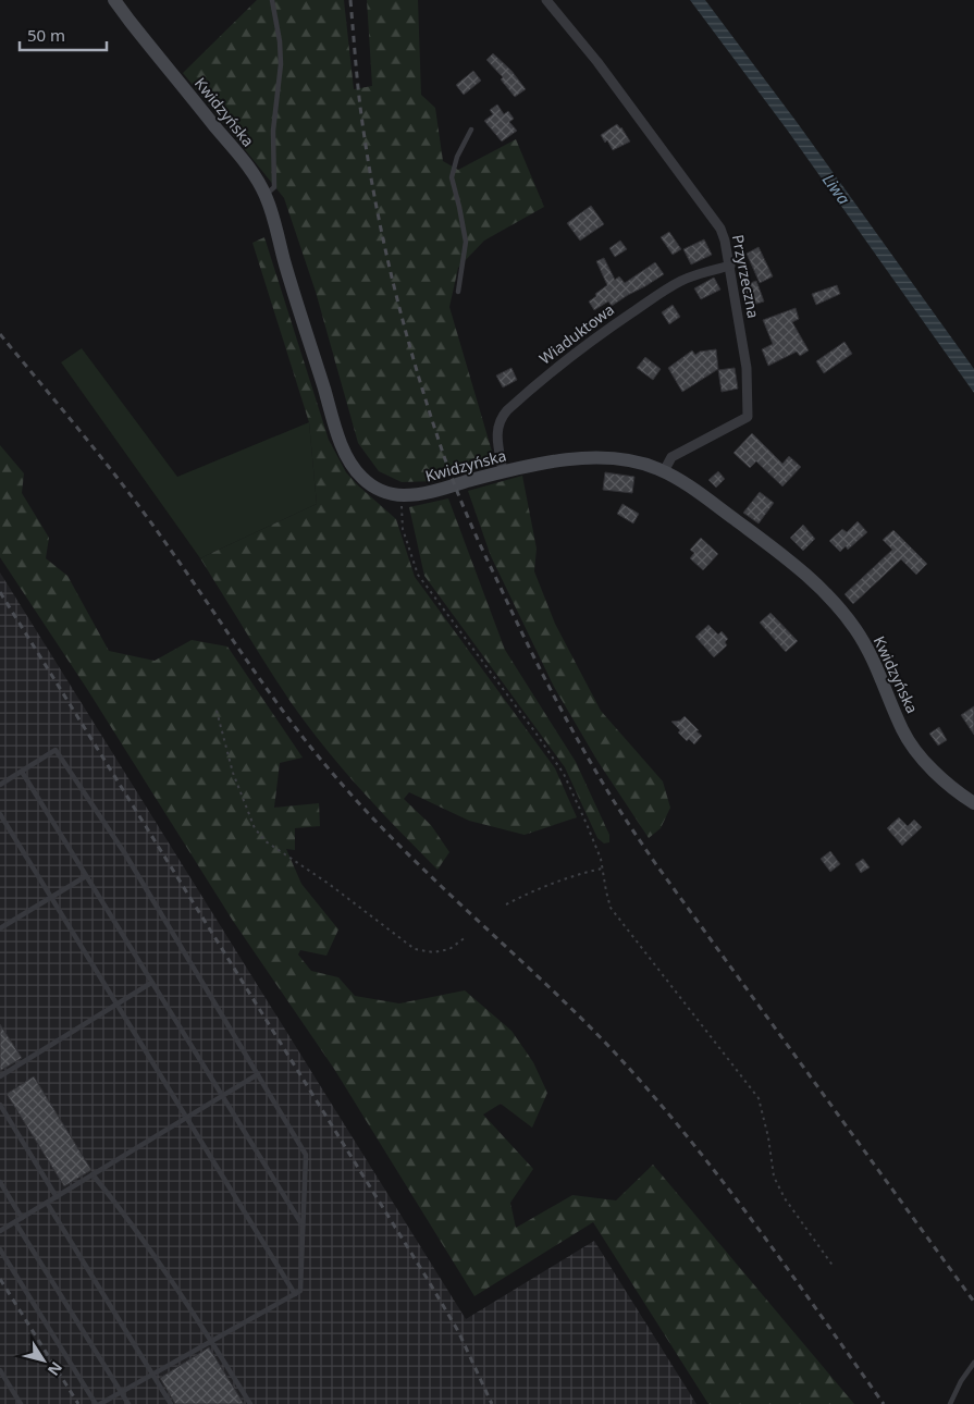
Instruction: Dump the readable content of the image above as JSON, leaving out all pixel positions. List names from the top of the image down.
{
  "streets": {
    "street": ["Kwidzyńska", "Przyrzeczna", "Wiaduktowa"]
  },
  "crossings": [
    ["Kwidzyńska", "Przyrzeczna"],
    ["Kwidzyńska", "Wiaduktowa"],
    ["Przyrzeczna", "Wiaduktowa"]
  ],
  "water": ["Liwa"],
  "scale_bar": "50 m",
  "north": "bottom right"
}
